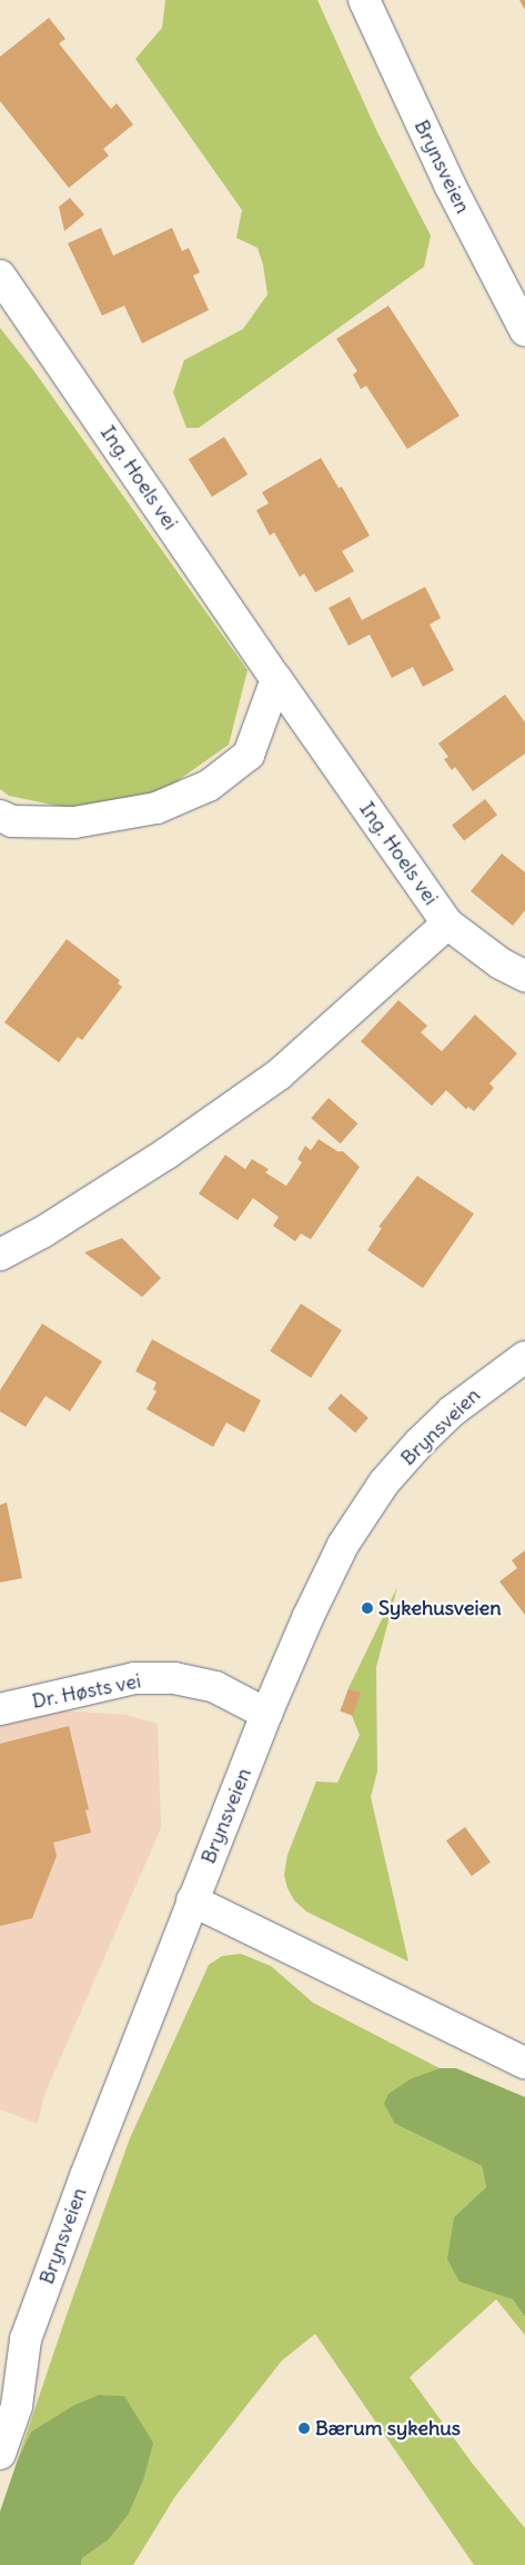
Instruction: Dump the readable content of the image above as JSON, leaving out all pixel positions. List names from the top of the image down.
{
  "streets": {
    "street": ["Brynsveien", "Ing. Hoels vei", "Dr. Høsts vei"]
  },
  "crossings": [
    ["Brynsveien", "Dr. Høsts vei"]
  ],
  "places": ["Sykehusveien", "Bærum sykehus"]
}
